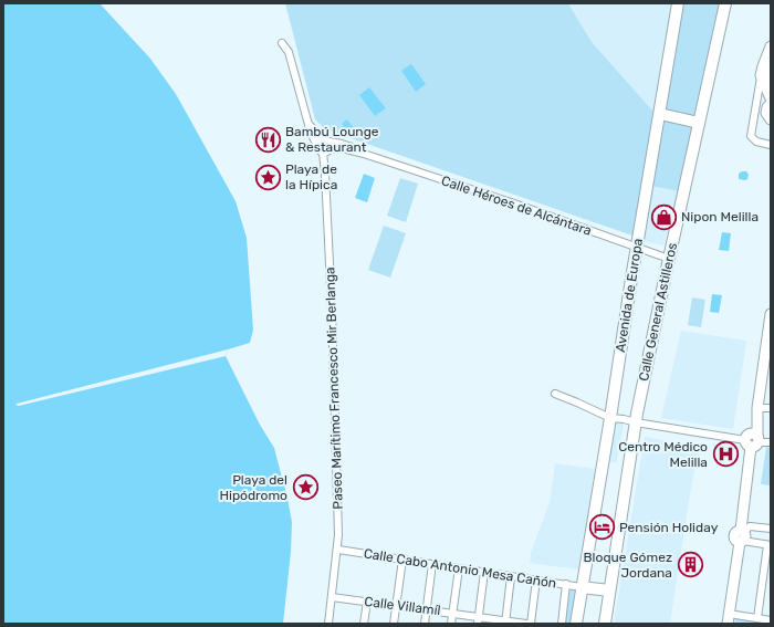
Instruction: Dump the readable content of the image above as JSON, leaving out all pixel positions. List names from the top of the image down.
{
  "streets": {
    "main road": ["Avenida de Europa", "Calle General Astilleros"],
    "street": [
      "Calle Héroes de Alcántara",
      "Paseo Marítimo Francesco Mir Berlanga",
      "Calle Cabo Antonio Mesa Cañón",
      "Calle Villamíl"
    ]
  },
  "crossings": [
    ["Calle Héroes de Alcántara", "Avenida de Europa"],
    ["Calle Héroes de Alcántara", "Calle General Astilleros"],
    ["Calle Héroes de Alcántara", "Paseo Marítimo Francesco Mir Berlanga"],
    ["Avenida de Europa", "Calle Cabo Antonio Mesa Cañón"],
    ["Paseo Marítimo Francesco Mir Berlanga", "Calle Cabo Antonio Mesa Cañón"],
    ["Paseo Marítimo Francesco Mir Berlanga", "Calle Villamíl"]
  ],
  "places": {
    "restaurant": ["Bambú Lounge & Restaurant"],
    "place": ["Playa de la Hípica", "Playa del Hipódromo"],
    "shop": ["Nipon Melilla"],
    "hospital": ["Centro Médico Melilla"],
    "hotel": ["Pensión Holiday"],
    "building": ["Bloque Gómez Jordana"]
  }
}
